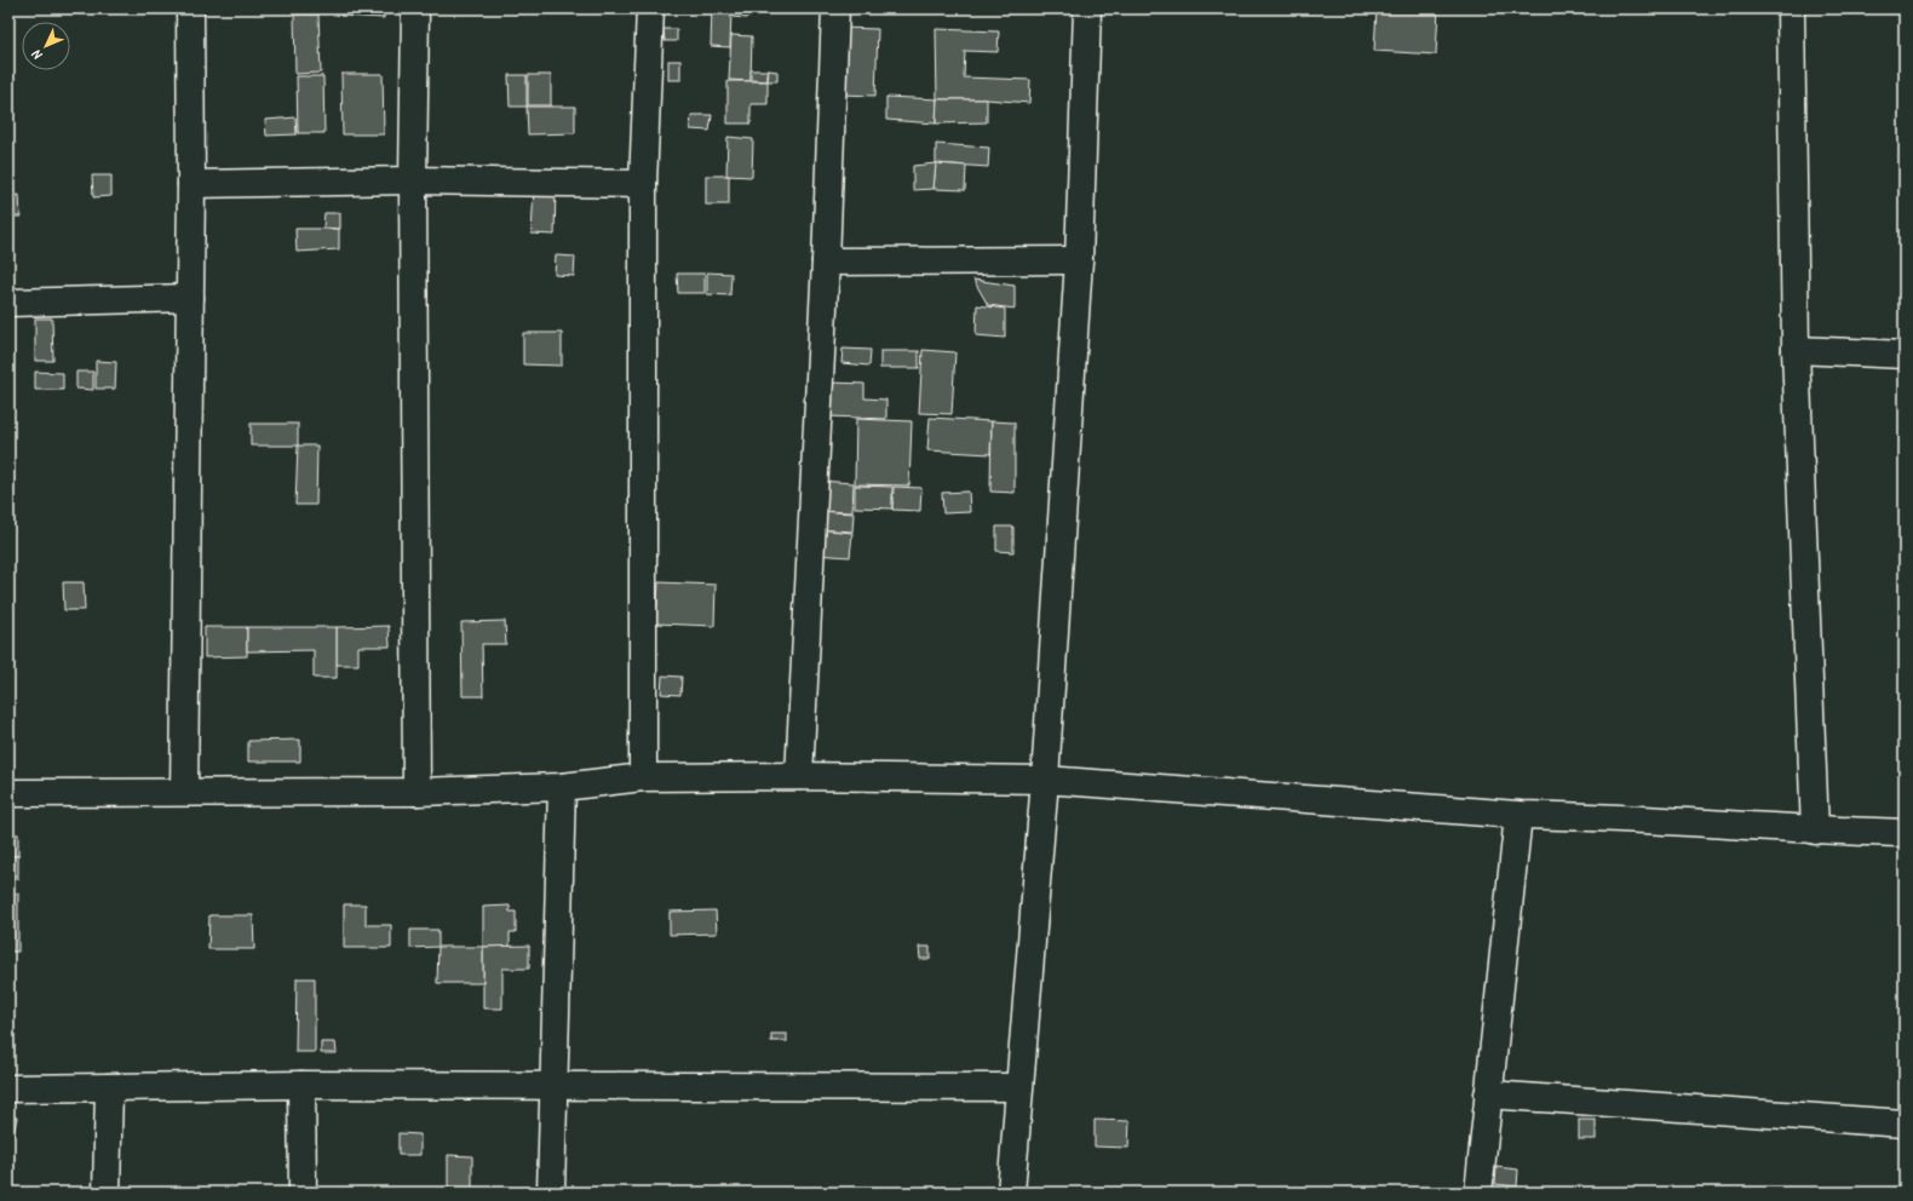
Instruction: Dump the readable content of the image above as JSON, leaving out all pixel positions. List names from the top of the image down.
{
  "north": "bottom left"
}
